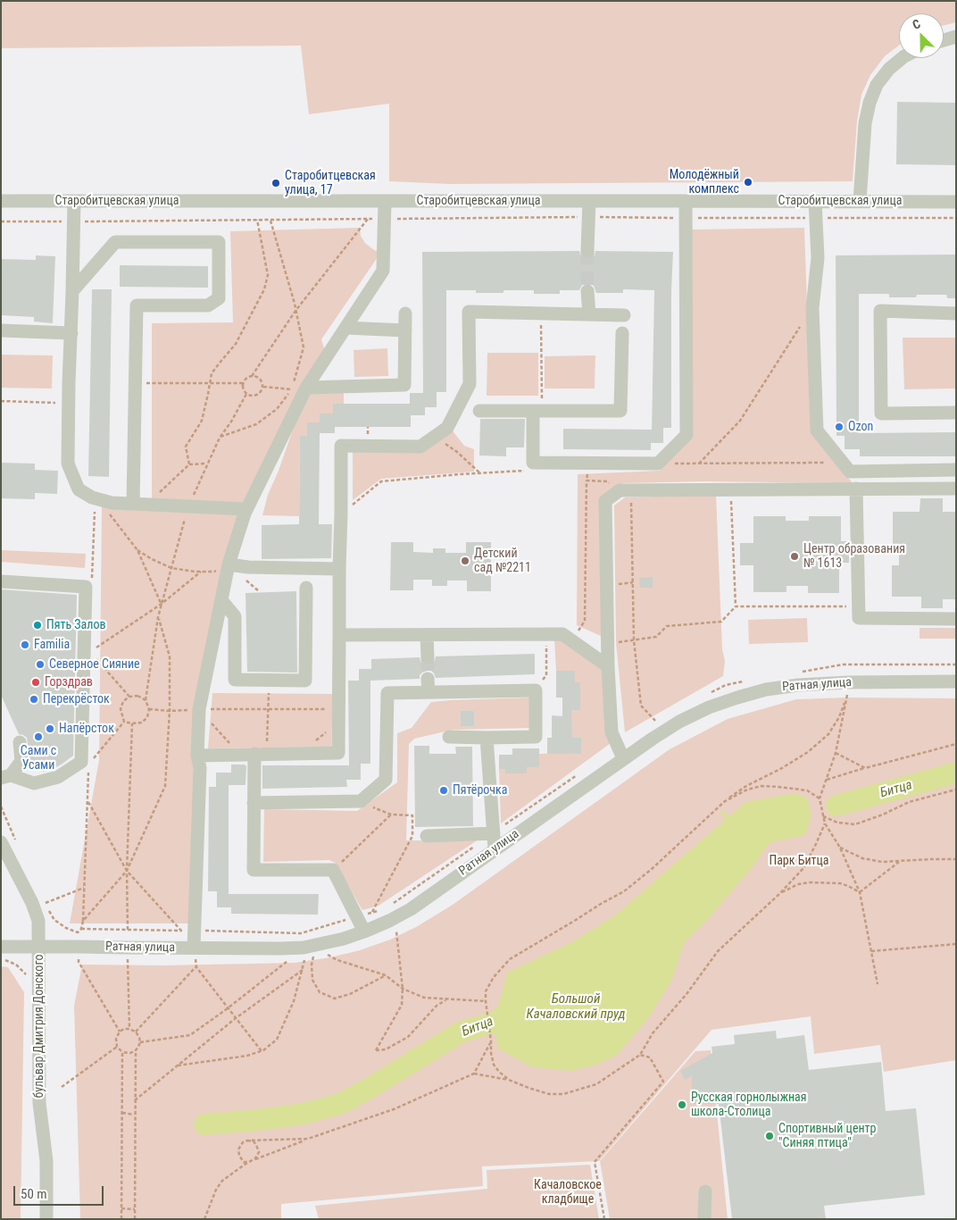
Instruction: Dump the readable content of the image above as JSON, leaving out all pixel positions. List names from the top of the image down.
{
  "streets": {
    "street": ["Старобитцевская улица", "Ратная улица", "бульвар Дмитрия Донского"]
  },
  "crossings": [
    ["Ратная улица", "бульвар Дмитрия Донского"]
  ],
  "water": ["Битца", "Большой Качаловский пруд"],
  "parks": ["Парк Битца", "Качаловское кладбище"],
  "places": [
    "Молодёжный комплекс",
    "Старобитцевская улица, 17",
    "Ozon",
    "Центр образования № 1613",
    "Детский сад №2211",
    "Пять Залов",
    "Familia",
    "Северное Сияние",
    "Горздрав",
    "Перекрёсток",
    "Напёрсток",
    "Сами с Усами",
    "Пятёрочка",
    "Русская горнолыжная школа-Столица",
    "Спортивный центр \"Синяя птица\""
  ],
  "scale_bar": "50 m",
  "north": "top left"
}
